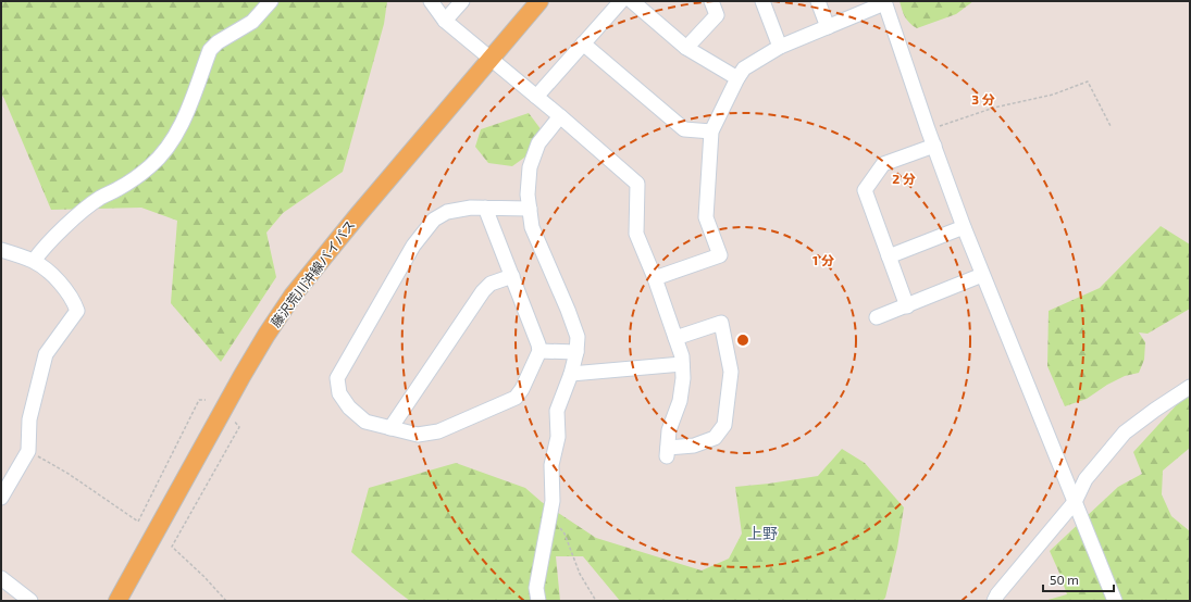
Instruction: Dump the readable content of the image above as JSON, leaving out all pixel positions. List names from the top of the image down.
{
  "streets": {
    "main road": ["藤沢荒川沖線バイパス"]
  },
  "districts": ["上野"],
  "scale_bar": "50 m",
  "rings": ["3 分", "2 分", "1 分"]
}
